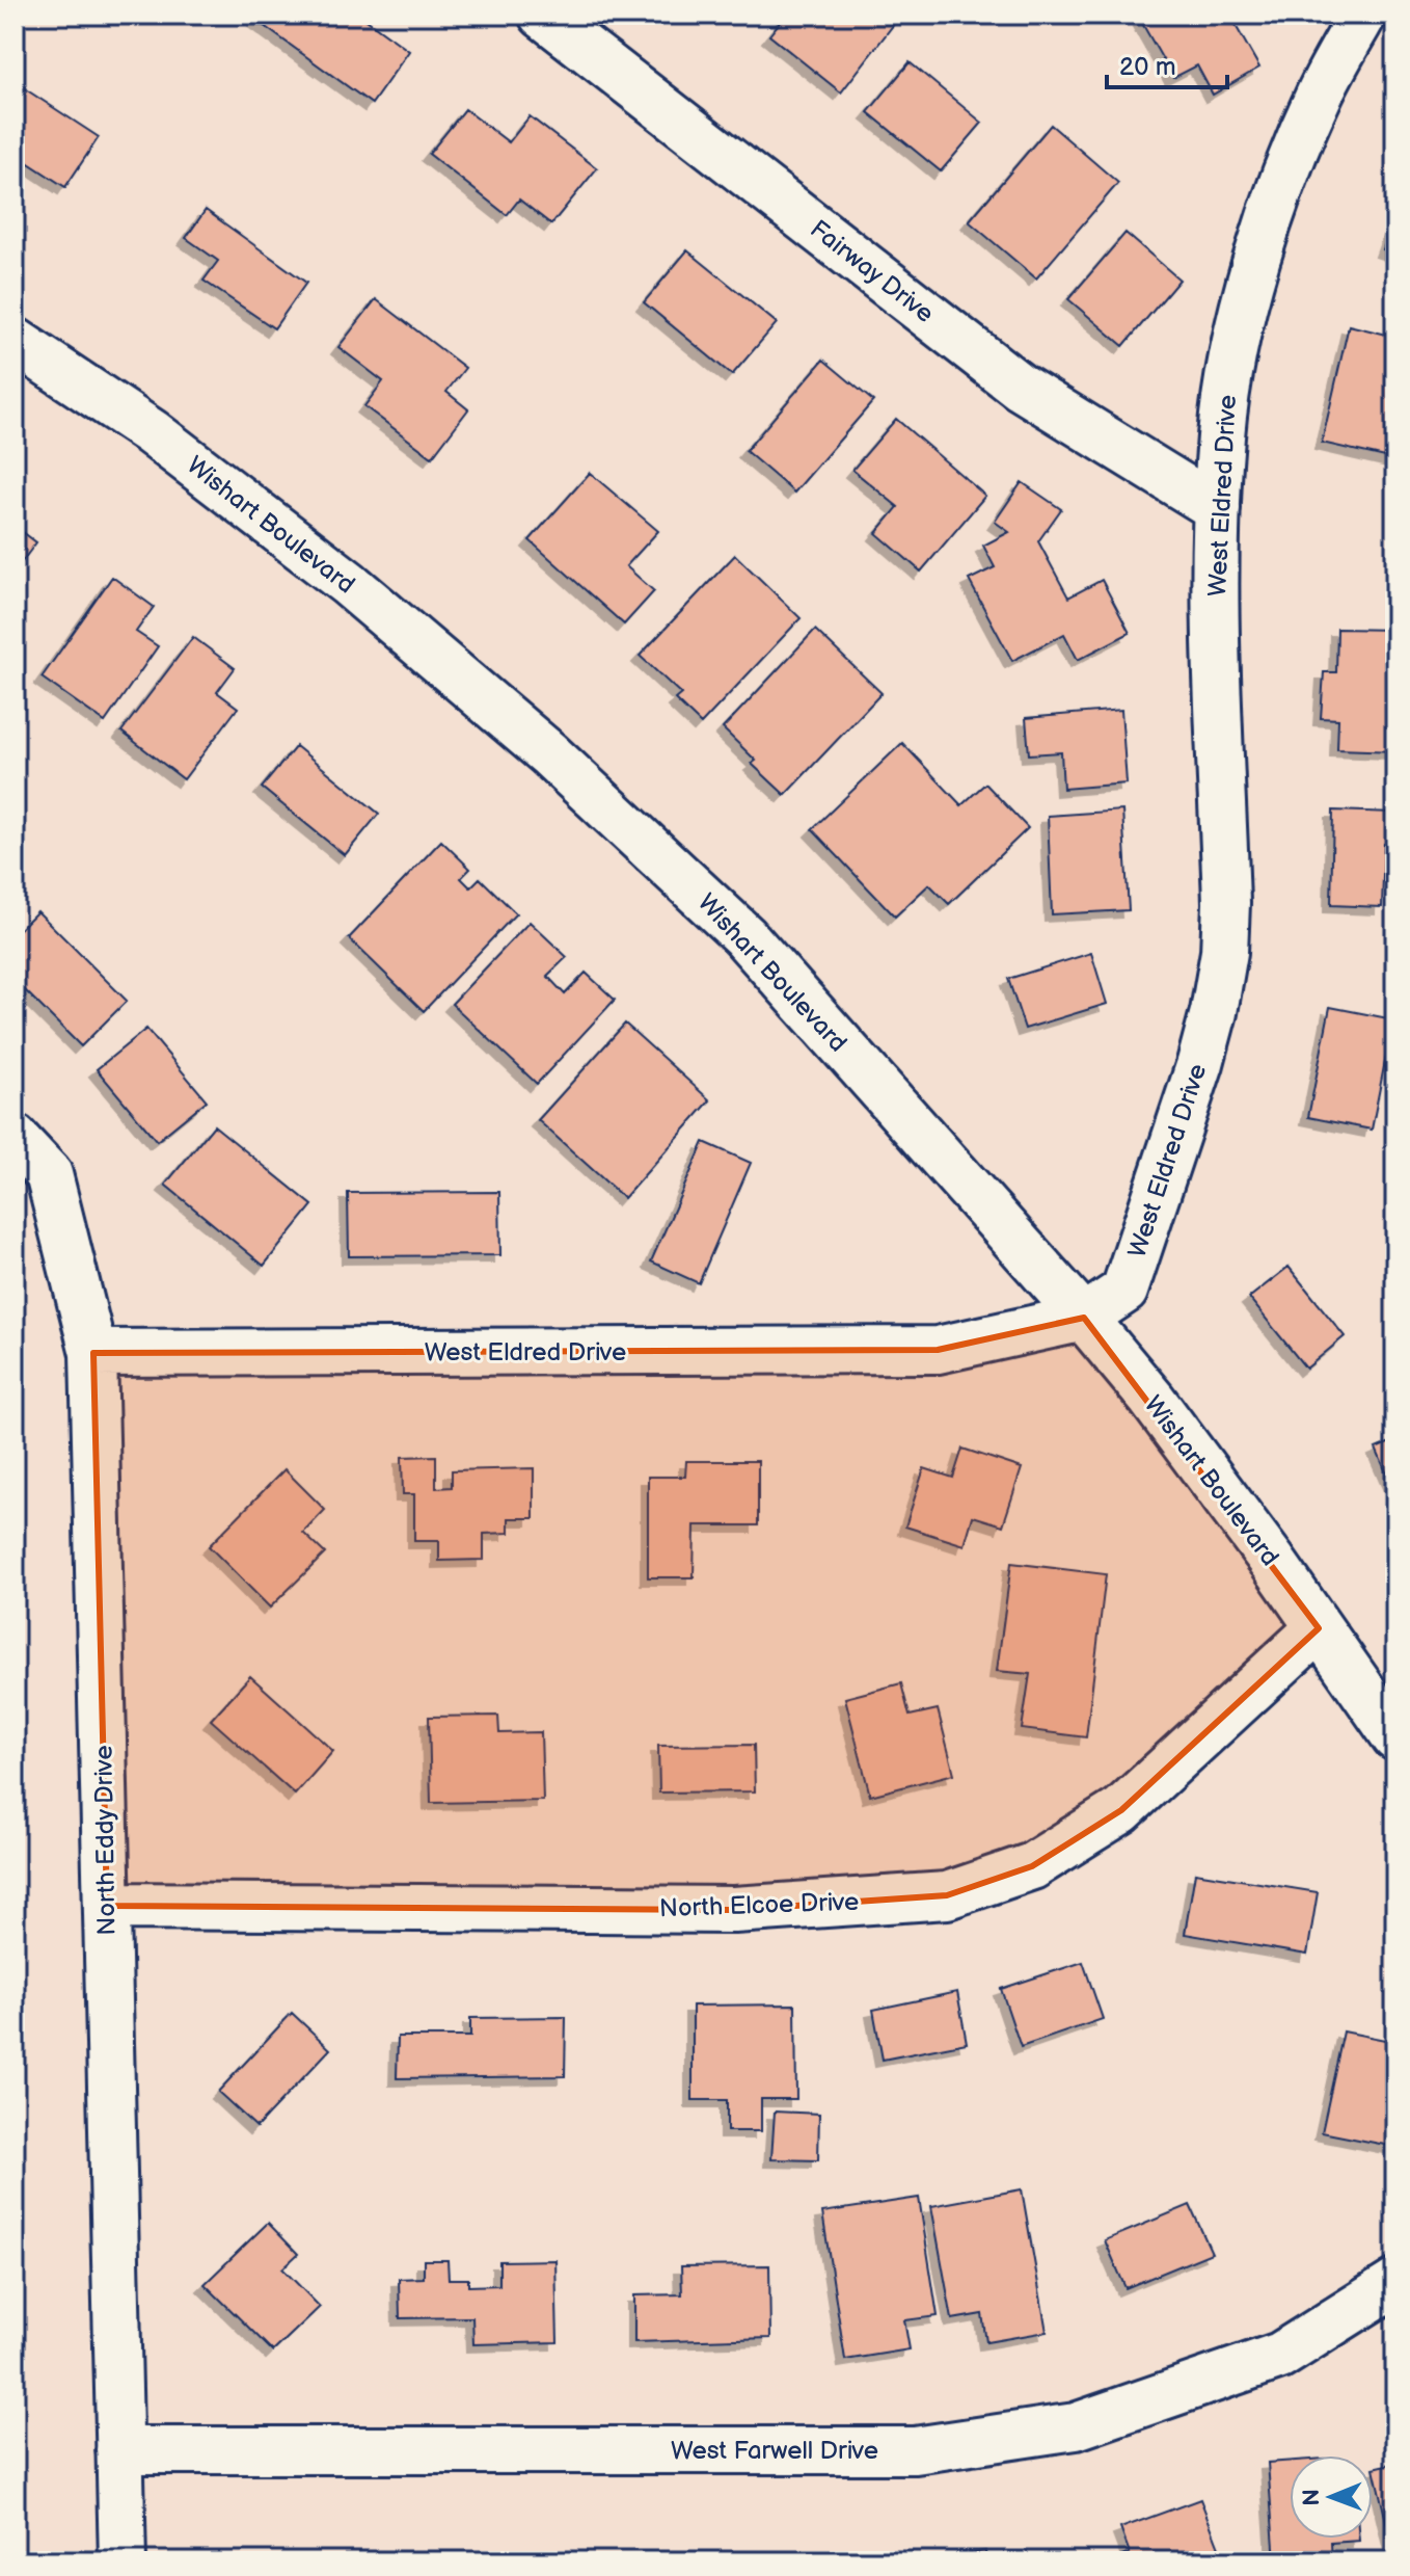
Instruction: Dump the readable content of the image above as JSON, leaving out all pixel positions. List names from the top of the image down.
{
  "streets": {
    "street": [
      "Fairway Drive",
      "West Eldred Drive",
      "Wishart Boulevard",
      "North Eddy Drive",
      "North Elcoe Drive",
      "West Farwell Drive"
    ]
  },
  "crossings": [
    ["Fairway Drive", "West Eldred Drive"],
    ["West Eldred Drive", "Wishart Boulevard"],
    ["West Eldred Drive", "North Eddy Drive"],
    ["Wishart Boulevard", "North Elcoe Drive"],
    ["North Eddy Drive", "North Elcoe Drive"],
    ["North Eddy Drive", "West Farwell Drive"]
  ],
  "scale_bar": "20 m",
  "north": "left"
}
